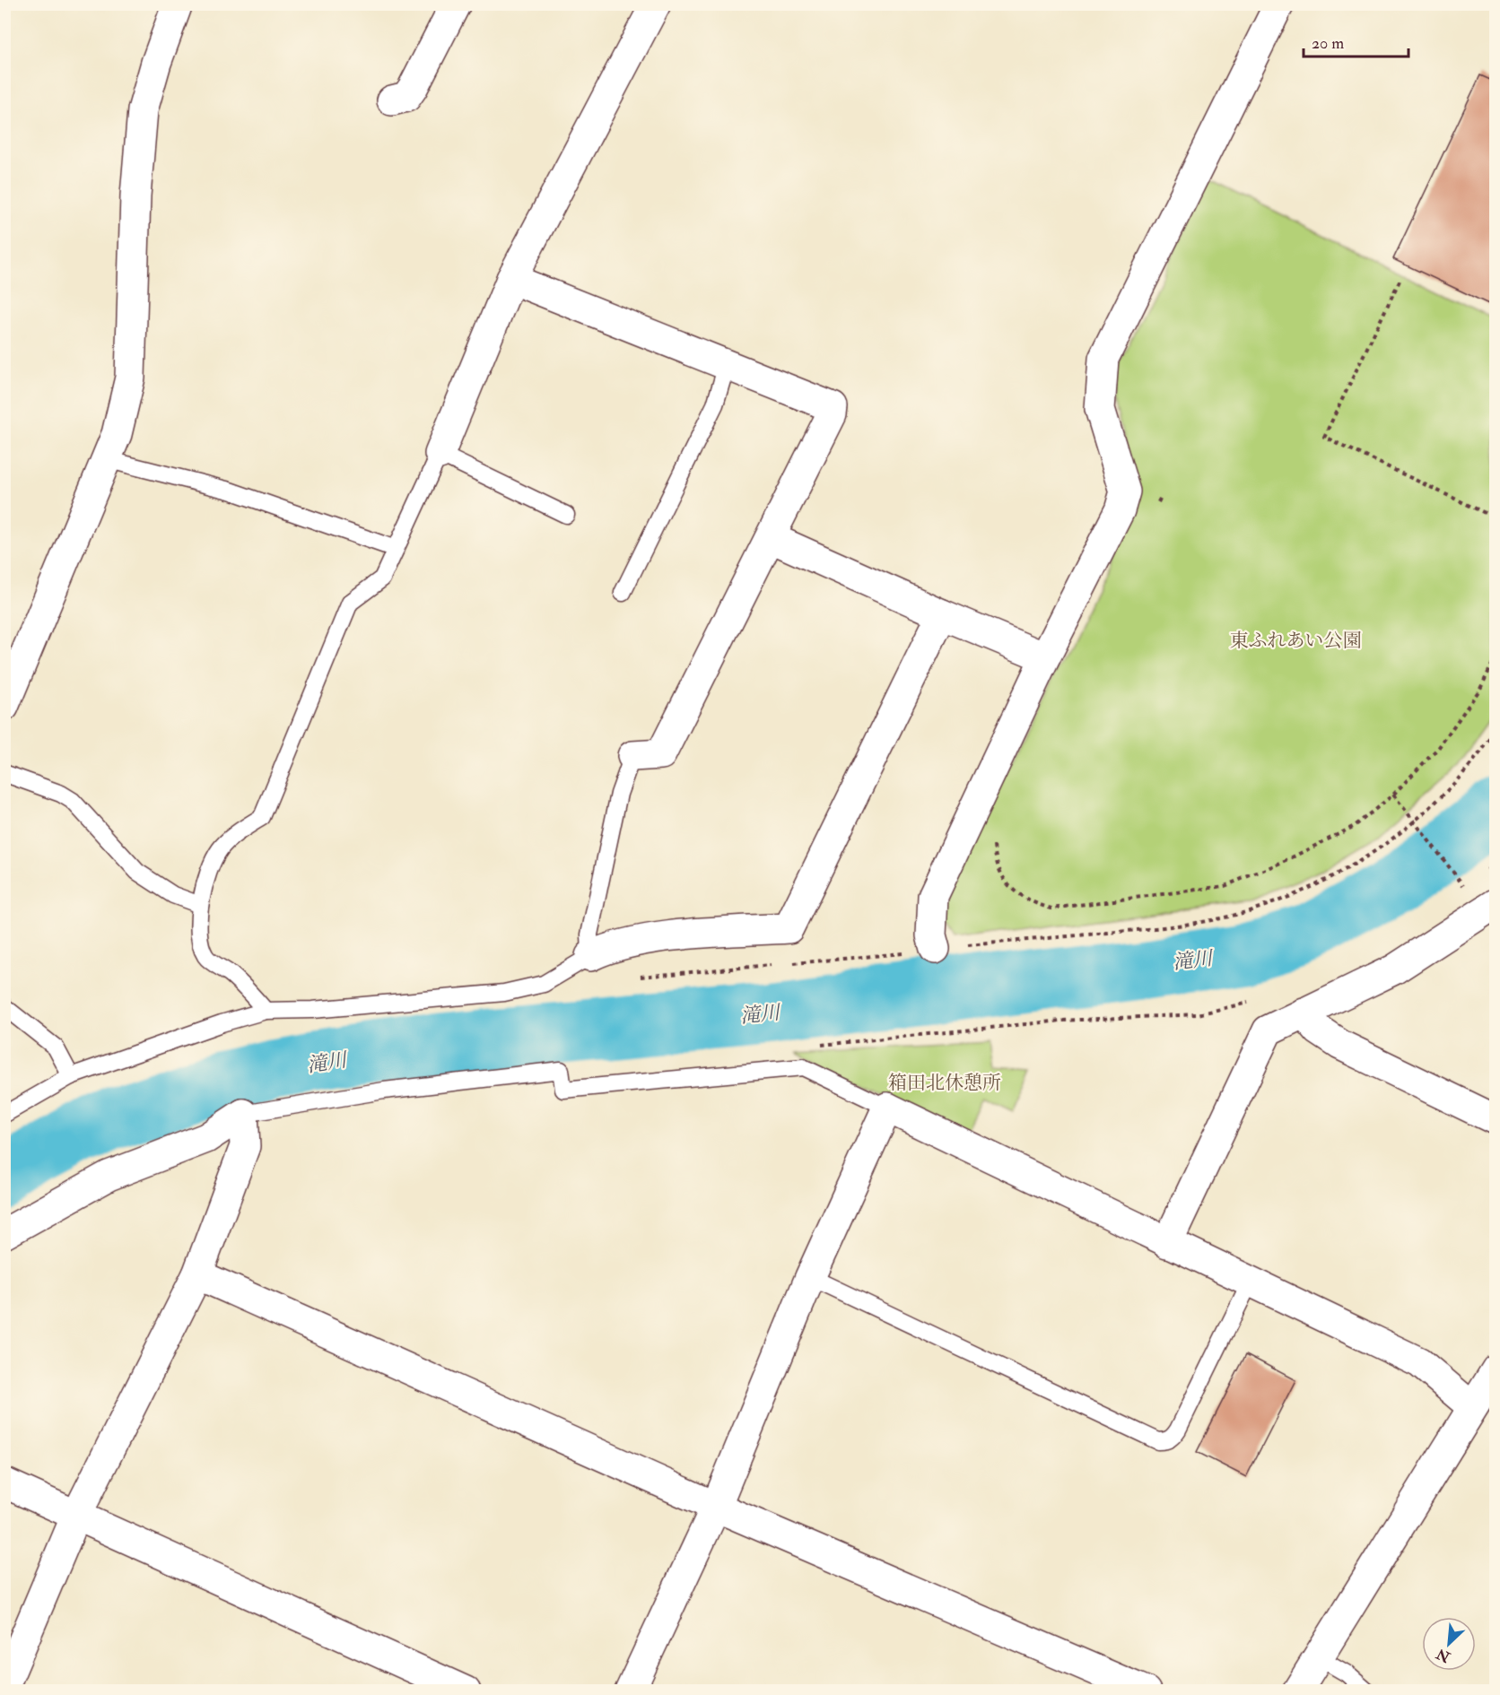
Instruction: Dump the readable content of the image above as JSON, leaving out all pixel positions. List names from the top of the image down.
{
  "water": ["滝川"],
  "parks": ["東ふれあい公園", "箱田北休憩所"],
  "scale_bar": "20 m",
  "north": "bottom left"
}
